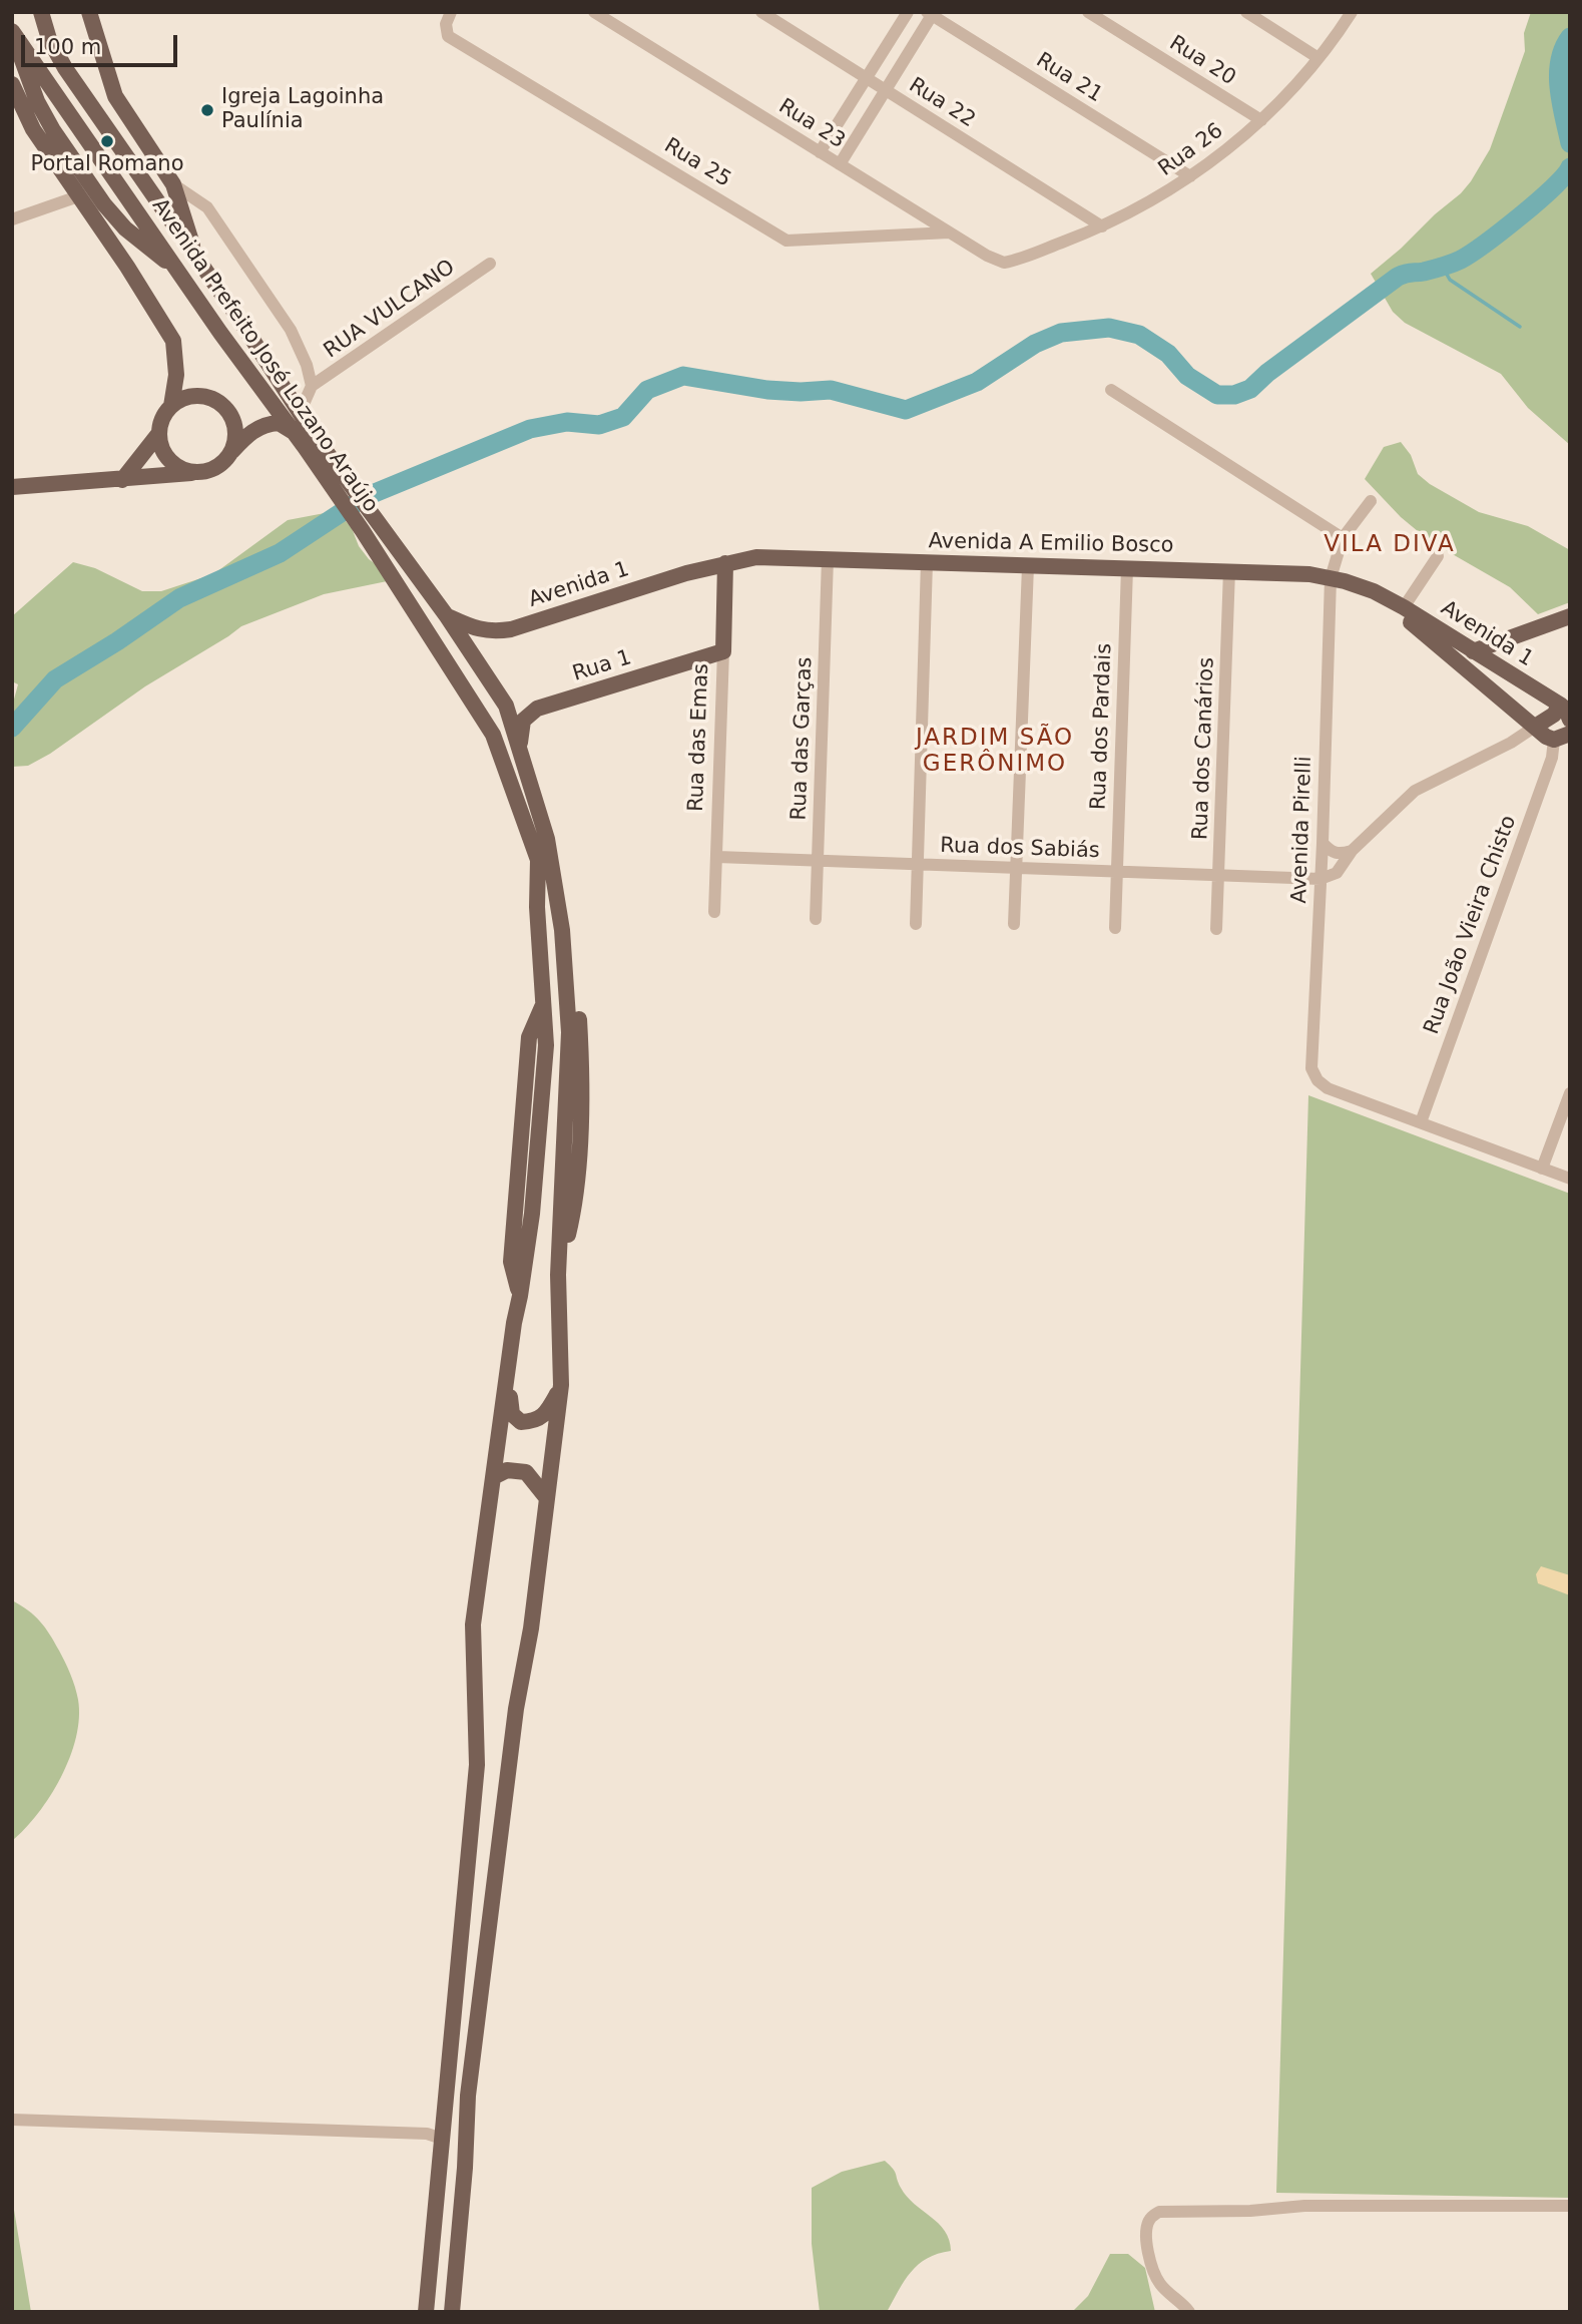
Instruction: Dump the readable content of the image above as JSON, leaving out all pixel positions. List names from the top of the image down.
{
  "streets": {
    "main road": [
      "Avenida Prefeito José Lozano Araújo",
      "Avenida A Emilio Bosco",
      "Avenida 1",
      "Rua 1",
      "Rua das Emas"
    ],
    "street": [
      "Rua 20",
      "Rua 21",
      "Rua 22",
      "Rua 23",
      "Rua 26",
      "Rua 25",
      "RUA VULCANO",
      "Rua dos Pardais",
      "Rua das Garças",
      "Rua dos Canários",
      "Avenida Pirelli",
      "Rua dos Sabiás",
      "Rua João Vieira Chisto"
    ]
  },
  "crossings": [
    ["Rua 20", "Rua 26"],
    ["Rua 21", "Rua 26"],
    ["Rua 22", "Rua 26"],
    ["Rua 23", "Rua 26"],
    ["Rua 23", "Rua 25"],
    ["Avenida Prefeito José Lozano Araújo", "Avenida 1"],
    ["Avenida Prefeito José Lozano Araújo", "Rua 1"],
    ["Avenida A Emilio Bosco", "Avenida 1"],
    ["Avenida A Emilio Bosco", "Rua dos Pardais"],
    ["Avenida A Emilio Bosco", "Rua das Emas"],
    ["Avenida A Emilio Bosco", "Rua das Garças"],
    ["Avenida A Emilio Bosco", "Rua dos Canários"],
    ["Avenida A Emilio Bosco", "Avenida Pirelli"],
    ["Avenida 1", "Rua das Emas"],
    ["Rua 1", "Rua das Emas"],
    ["Rua dos Pardais", "Rua dos Sabiás"],
    ["Rua das Emas", "Rua dos Sabiás"],
    ["Rua das Garças", "Rua dos Sabiás"],
    ["Rua dos Canários", "Rua dos Sabiás"],
    ["Avenida Pirelli", "Rua dos Sabiás"],
    ["Avenida Pirelli", "Rua João Vieira Chisto"]
  ],
  "districts": ["VILA DIVA", "JARDIM SÃO GERÔNIMO"],
  "places": ["Igreja Lagoinha Paulínia", "Portal Romano"],
  "scale_bar": "100 m"
}
